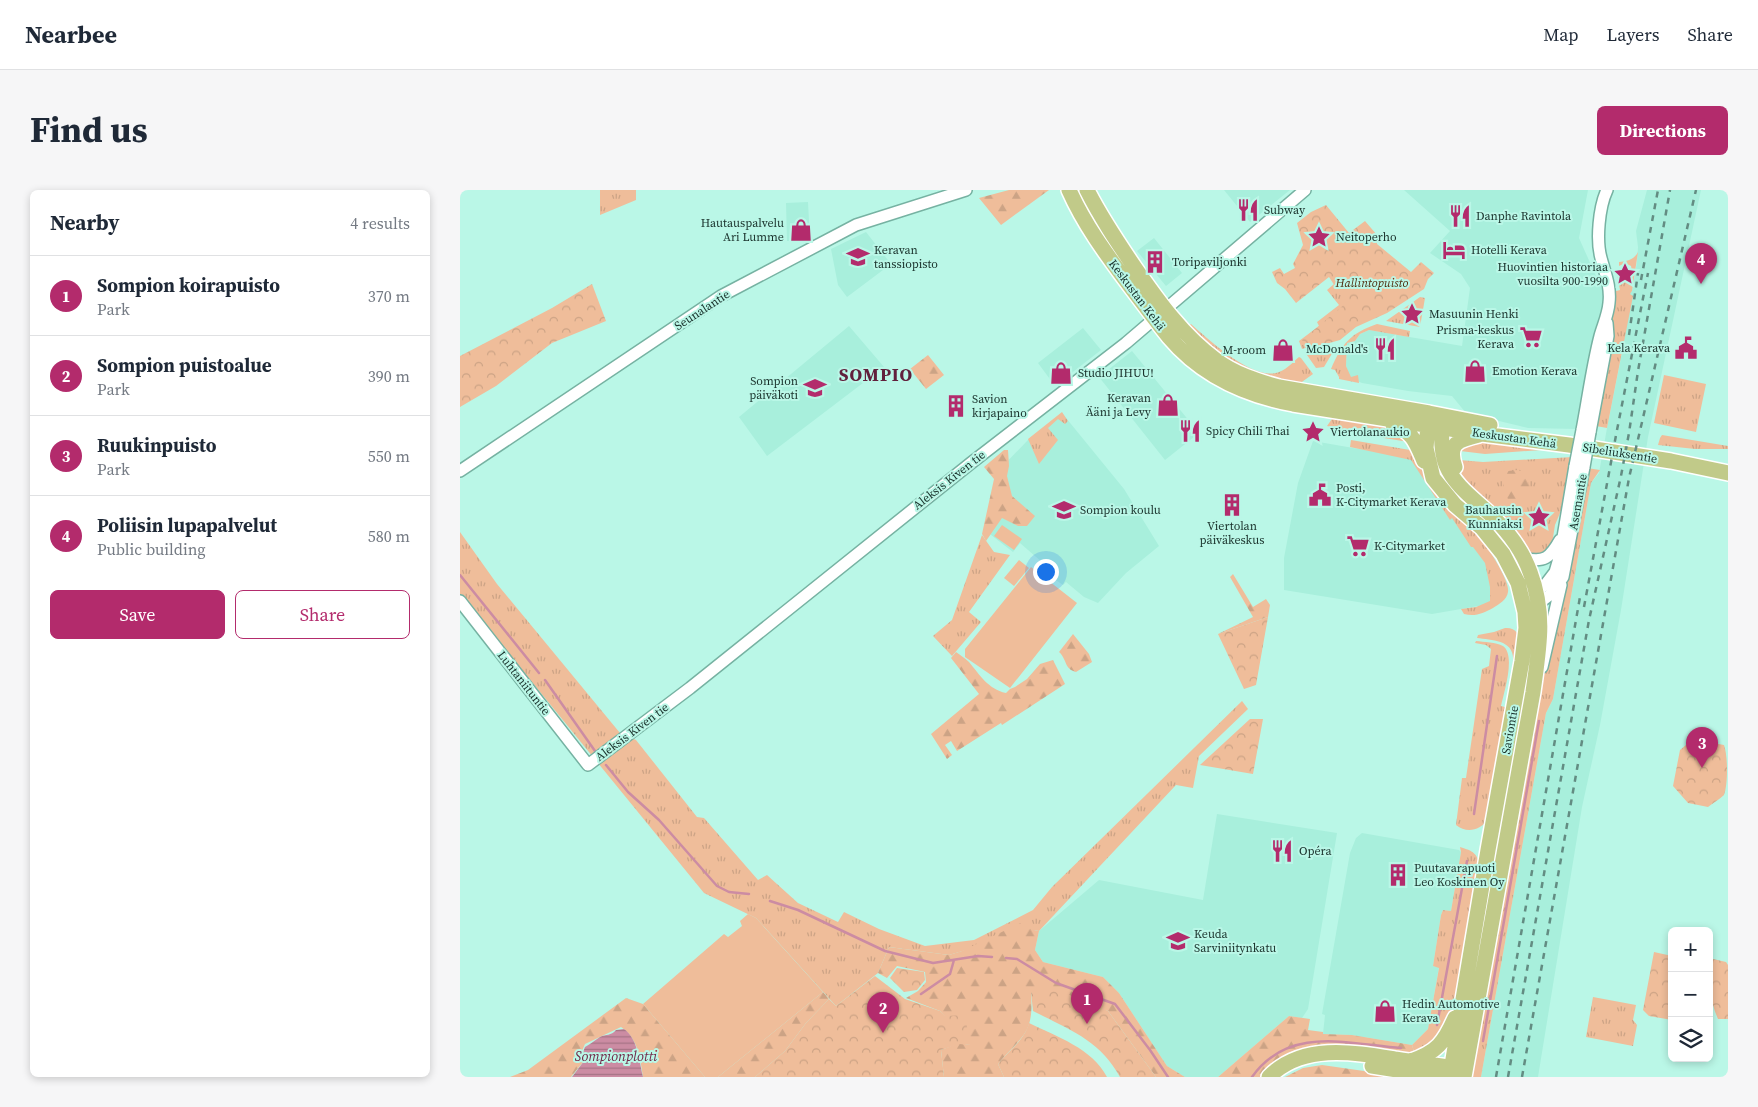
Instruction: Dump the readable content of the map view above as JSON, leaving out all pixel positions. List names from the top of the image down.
{
  "streets": {
    "main road": ["Keskustan Kehä", "Sibeliuksentie", "Saviontie"],
    "street": [
      "Seunalantie",
      "Aleksis Kiven tie",
      "Asemantie",
      "Luhtaniituntie"
    ]
  },
  "crossings": [
    ["Keskustan Kehä", "Sibeliuksentie"],
    ["Keskustan Kehä", "Aleksis Kiven tie"],
    ["Keskustan Kehä", "Saviontie"],
    ["Aleksis Kiven tie", "Luhtaniituntie"],
    ["Asemantie", "Saviontie"]
  ],
  "districts": ["SOMPIO"],
  "water": ["Sompionplotti"],
  "parks": ["Hallintopuisto"],
  "places": {
    "restaurant": [
      "Subway",
      "Danphe Ravintola",
      "McDonald's",
      "Spicy Chili Thai",
      "Opéra"
    ],
    "shop": [
      "Hautauspalvelu Ari Lumme",
      "M-room",
      "Emotion Kerava",
      "Studio JIHUU!",
      "Keravan Ääni ja Levy",
      "Hedin Automotive Kerava"
    ],
    "place": [
      "Neitoperho",
      "Huovintien historiaa vuosilta 900-1990",
      "Masuunin Henki",
      "Viertolanaukio",
      "Bauhausin Kunniaksi"
    ],
    "hotel": ["Hotelli Kerava"],
    "school or university": [
      "Keravan tanssiopisto",
      "Sompion päiväkoti",
      "Sompion koulu",
      "Keuda Sarviniitynkatu"
    ],
    "building": [
      "Toripaviljonki",
      "Savion kirjapaino",
      "Viertolan päiväkeskus",
      "Puutavarapuoti Leo Koskinen Oy"
    ],
    "supermarket": ["Prisma-keskus Kerava", "K-Citymarket"],
    "public building": ["Kela Kerava", "Posti, K-Citymarket Kerava"]
  },
  "page": {
    "header": "Nearbee",
    "nav": ["Map", "Layers", "Share"],
    "title": "Find us",
    "buttons": [
      "Directions",
      ["Save", "Share"]
    ],
    "heading": ["Nearby", "4 results"],
    "pins": [
      "4",
      "3",
      "1",
      "2"
    ],
    "list": [
      {
        "mark": "1",
        "name": "Sompion koirapuisto",
        "note": "Park",
        "value": "370 m"
      },
      {
        "mark": "2",
        "name": "Sompion puistoalue",
        "note": "Park",
        "value": "390 m"
      },
      {
        "mark": "3",
        "name": "Ruukinpuisto",
        "note": "Park",
        "value": "550 m"
      },
      {
        "mark": "4",
        "name": "Poliisin lupapalvelut",
        "note": "Public building",
        "value": "580 m"
      }
    ],
    "map_buttons": ["+", "−"]
  }
}
